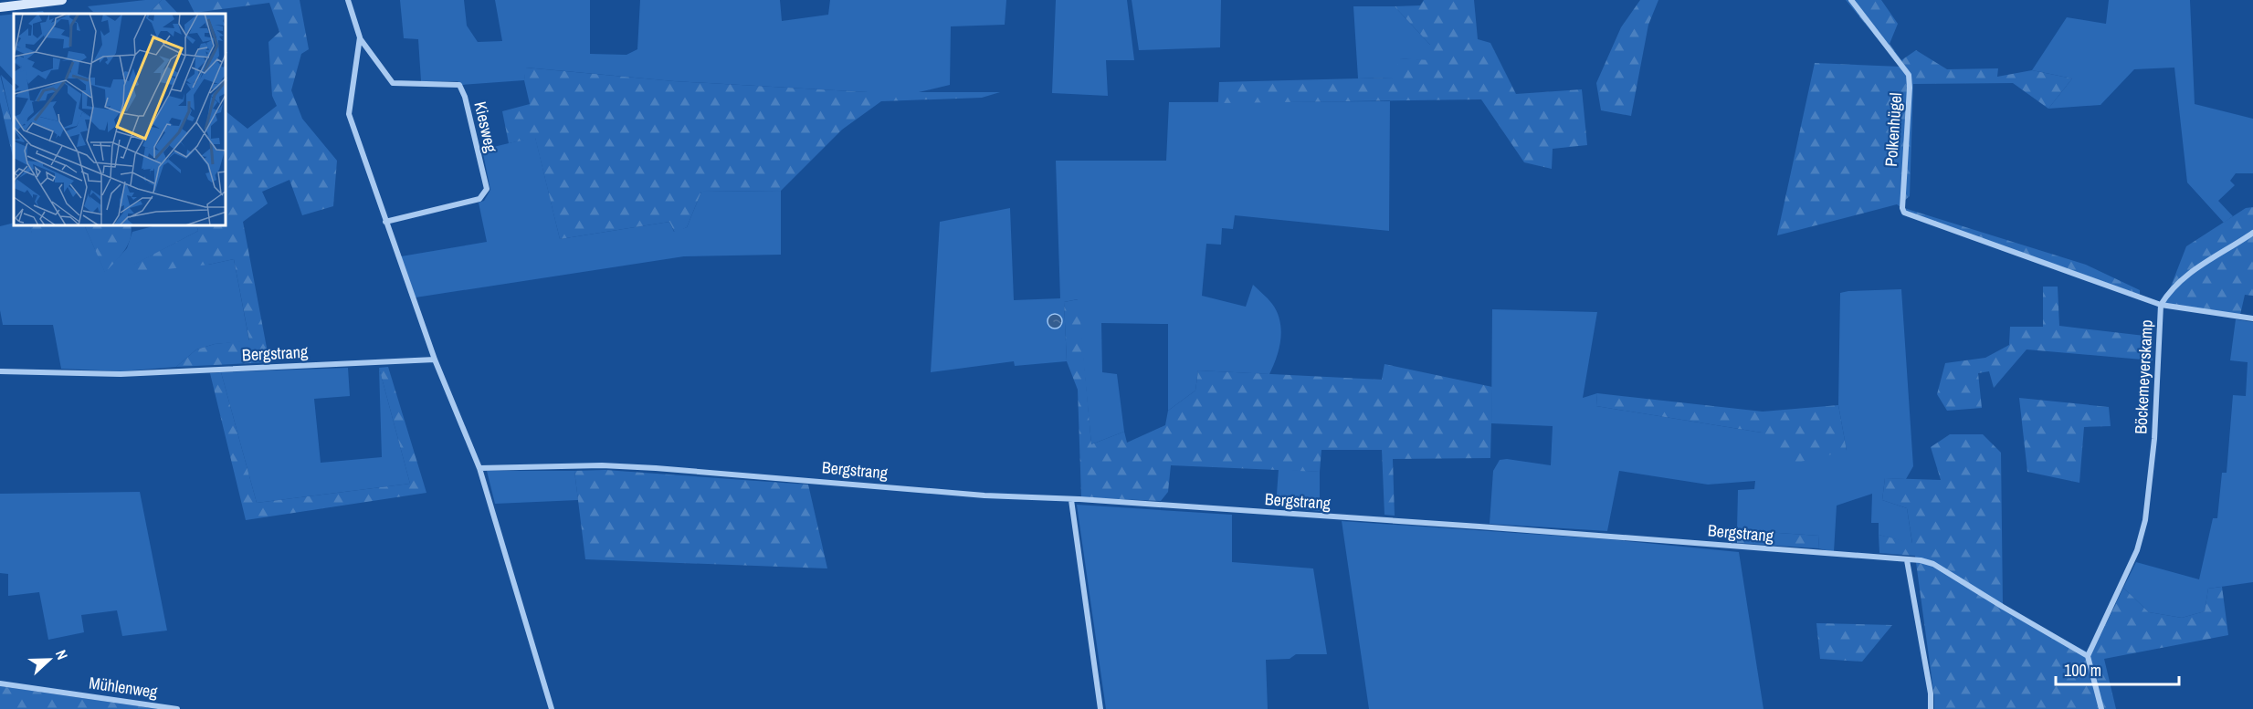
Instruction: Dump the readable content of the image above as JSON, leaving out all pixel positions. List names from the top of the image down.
{
  "streets": {
    "street": [
      "Kiesweg",
      "Polkenhügel",
      "Bergstrang",
      "Böckemeyerskamp",
      "Mühlenweg"
    ]
  },
  "crossings": [
    ["Kiesweg", "Bergstrang"],
    ["Polkenhügel", "Böckemeyerskamp"],
    ["Bergstrang", "Böckemeyerskamp"]
  ],
  "scale_bar": "100 m",
  "north": "right"
}
